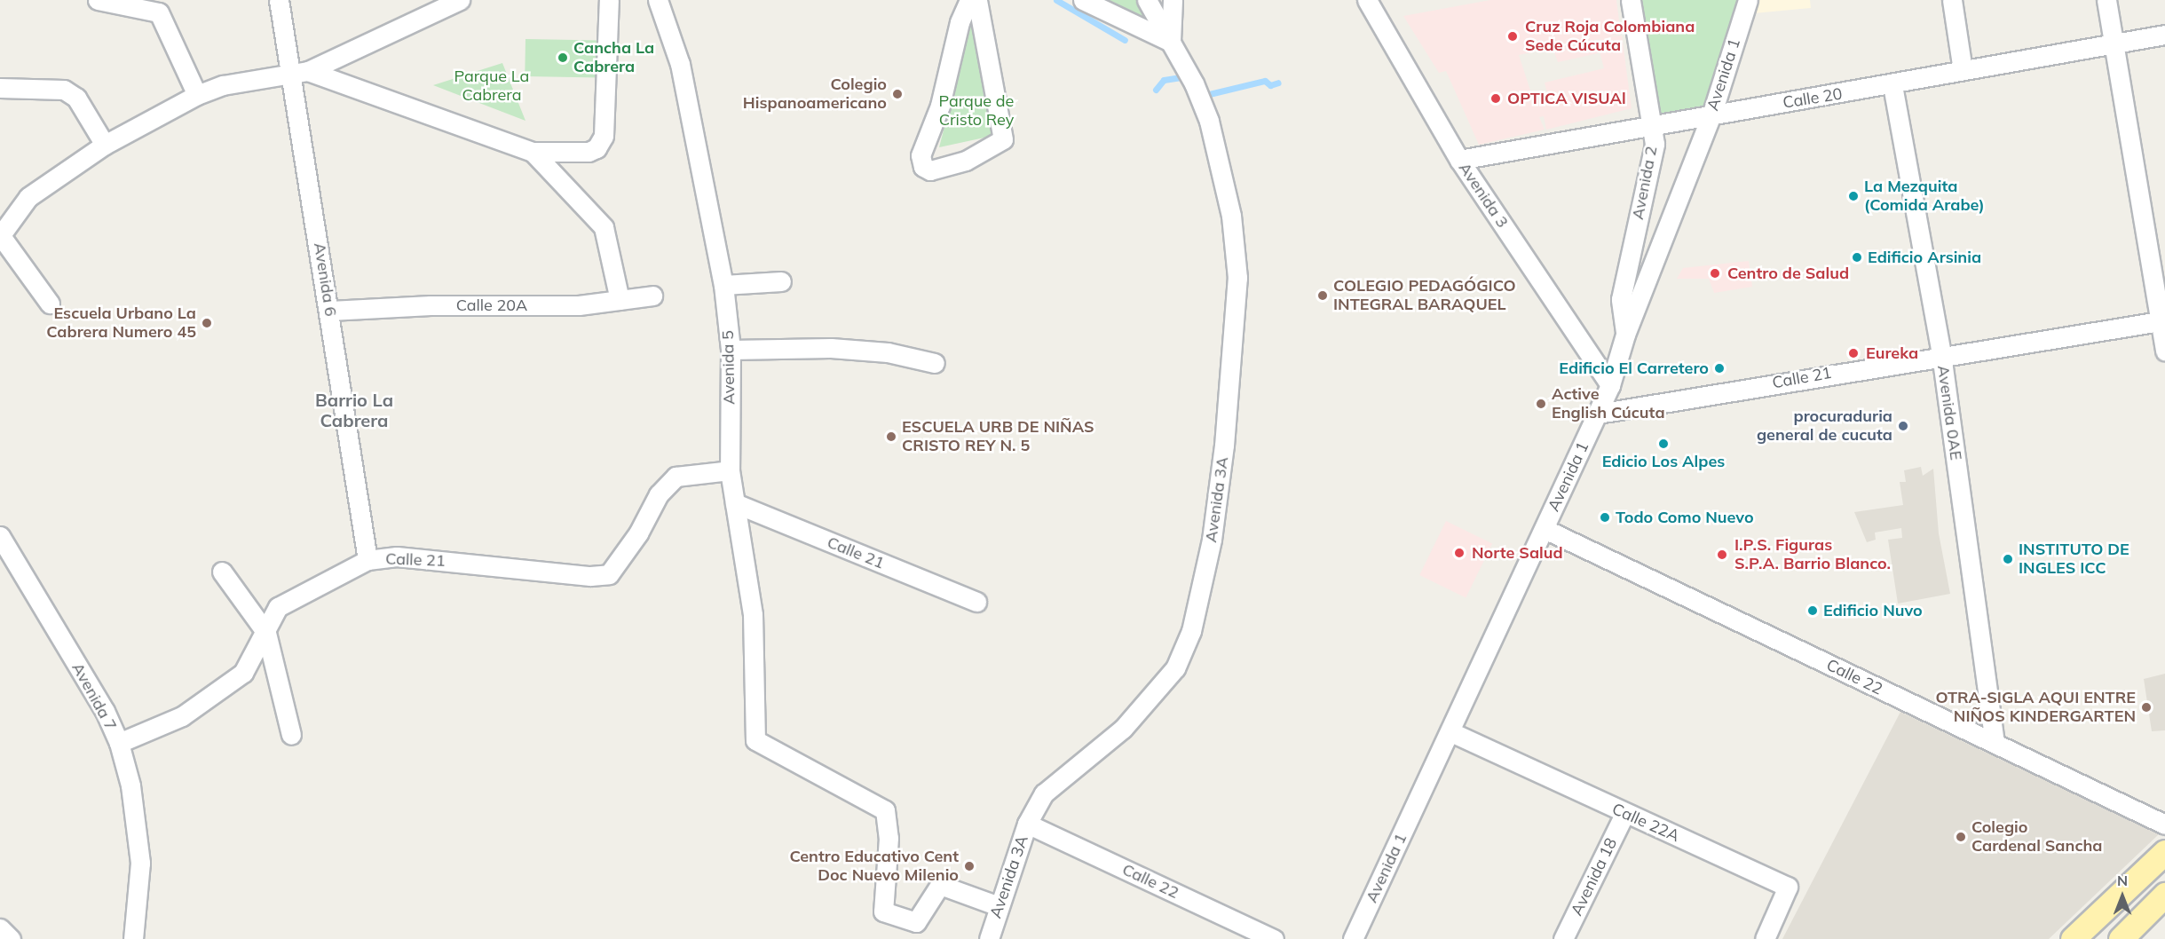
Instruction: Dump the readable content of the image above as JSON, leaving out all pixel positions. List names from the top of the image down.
{
  "streets": {
    "street": [
      "Avenida 1",
      "Calle 20",
      "Avenida 2",
      "Avenida 3",
      "Avenida 6",
      "Calle 20A",
      "Avenida 5",
      "Calle 21",
      "Avenida 0AE",
      "Avenida 3A",
      "Calle 22",
      "Avenida 7",
      "Calle 22A",
      "Avenida 18"
    ]
  },
  "crossings": [
    ["Avenida 1", "Calle 20"],
    ["Avenida 1", "Avenida 2"],
    ["Avenida 1", "Avenida 3"],
    ["Avenida 1", "Calle 21"],
    ["Avenida 1", "Calle 22"],
    ["Avenida 1", "Calle 22A"],
    ["Calle 20", "Avenida 2"],
    ["Calle 20", "Avenida 3"],
    ["Calle 20", "Avenida 0AE"],
    ["Avenida 6", "Calle 20A"],
    ["Avenida 6", "Calle 21"],
    ["Avenida 5", "Calle 21"],
    ["Avenida 5", "Avenida 3A"],
    ["Calle 21", "Avenida 0AE"],
    ["Calle 21", "Avenida 7"],
    ["Avenida 0AE", "Calle 22"],
    ["Avenida 3A", "Calle 22"],
    ["Calle 22A", "Avenida 18"]
  ],
  "districts": ["Barrio La Cabrera"],
  "parks": ["Parque La Cabrera", "Parque de Cristo Rey"],
  "places": [
    "Cruz Roja Colombiana Sede Cúcuta",
    "Cancha La Cabrera",
    "Colegio Hispanoamericano",
    "OPTICA VISUAl",
    "La Mezquita (Comida Arabe)",
    "Edificio Arsinia",
    "Centro de Salud",
    "COLEGIO PEDAGÓGICO INTEGRAL BARAQUEL",
    "Escuela Urbano La Cabrera Numero 45",
    "Eureka",
    "Edificio El Carretero",
    "Active English Cúcuta",
    "procuraduria general de cucuta",
    "ESCUELA URB DE NIÑAS CRISTO REY N. 5",
    "Edicio Los Alpes",
    "Todo Como Nuevo",
    "Norte Salud",
    "I.P.S. Figuras S.P.A. Barrio Blanco.",
    "INSTITUTO DE INGLES ICC",
    "Edificio Nuvo",
    "OTRA-SIGLA AQUI ENTRE NIÑOS KINDERGARTEN",
    "Colegio Cardenal Sancha",
    "Centro Educativo Cent Doc Nuevo Milenio"
  ],
  "north": "top"
}
